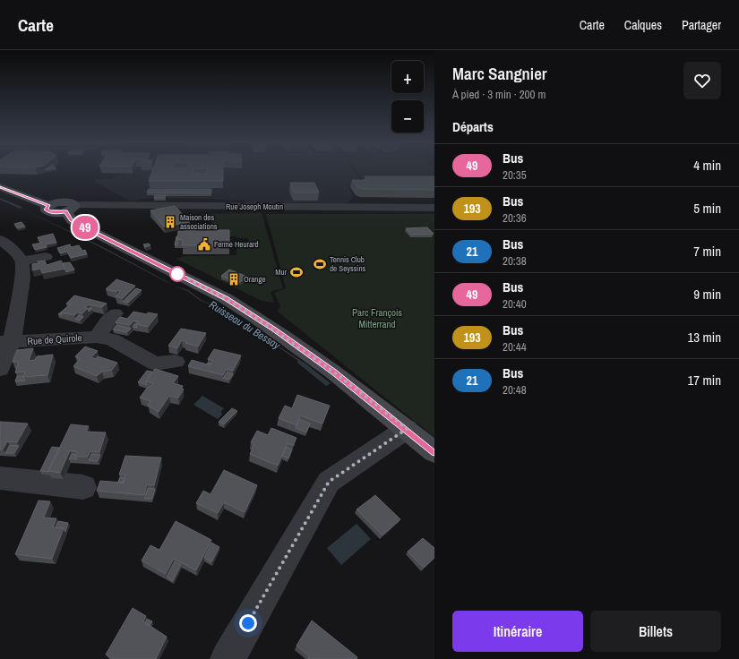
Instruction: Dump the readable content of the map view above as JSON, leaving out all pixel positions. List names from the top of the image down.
{
  "streets": {
    "street": ["Rue Joseph Moutin", "Rue de Quirole"]
  },
  "water": ["Ruisseau du Bessay"],
  "parks": ["Parc François Mitterrand"],
  "places": {
    "building": ["Maison des associations", "Orange"],
    "public building": ["Ferme Heurard"],
    "sports": ["Tennis Club de Seyssins", "Mur"]
  },
  "lines": ["bus line 49"],
  "page": {
    "header": "Carte",
    "nav": ["Carte", "Calques", "Partager"],
    "on_map": "49",
    "heading": [
      ["Marc Sangnier", "À pied · 3 min · 200 m"],
      "Départs"
    ],
    "map_buttons": ["+", "−"],
    "list": [
      {
        "mark": "49",
        "name": "Bus",
        "note": "20:35",
        "value": "4 min"
      },
      {
        "mark": "193",
        "name": "Bus",
        "note": "20:36",
        "value": "5 min"
      },
      {
        "mark": "21",
        "name": "Bus",
        "note": "20:38",
        "value": "7 min"
      },
      {
        "mark": "49",
        "name": "Bus",
        "note": "20:40",
        "value": "9 min"
      },
      {
        "mark": "193",
        "name": "Bus",
        "note": "20:44",
        "value": "13 min"
      },
      {
        "mark": "21",
        "name": "Bus",
        "note": "20:48",
        "value": "17 min"
      }
    ],
    "buttons": ["Itinéraire", "Billets"]
  }
}
